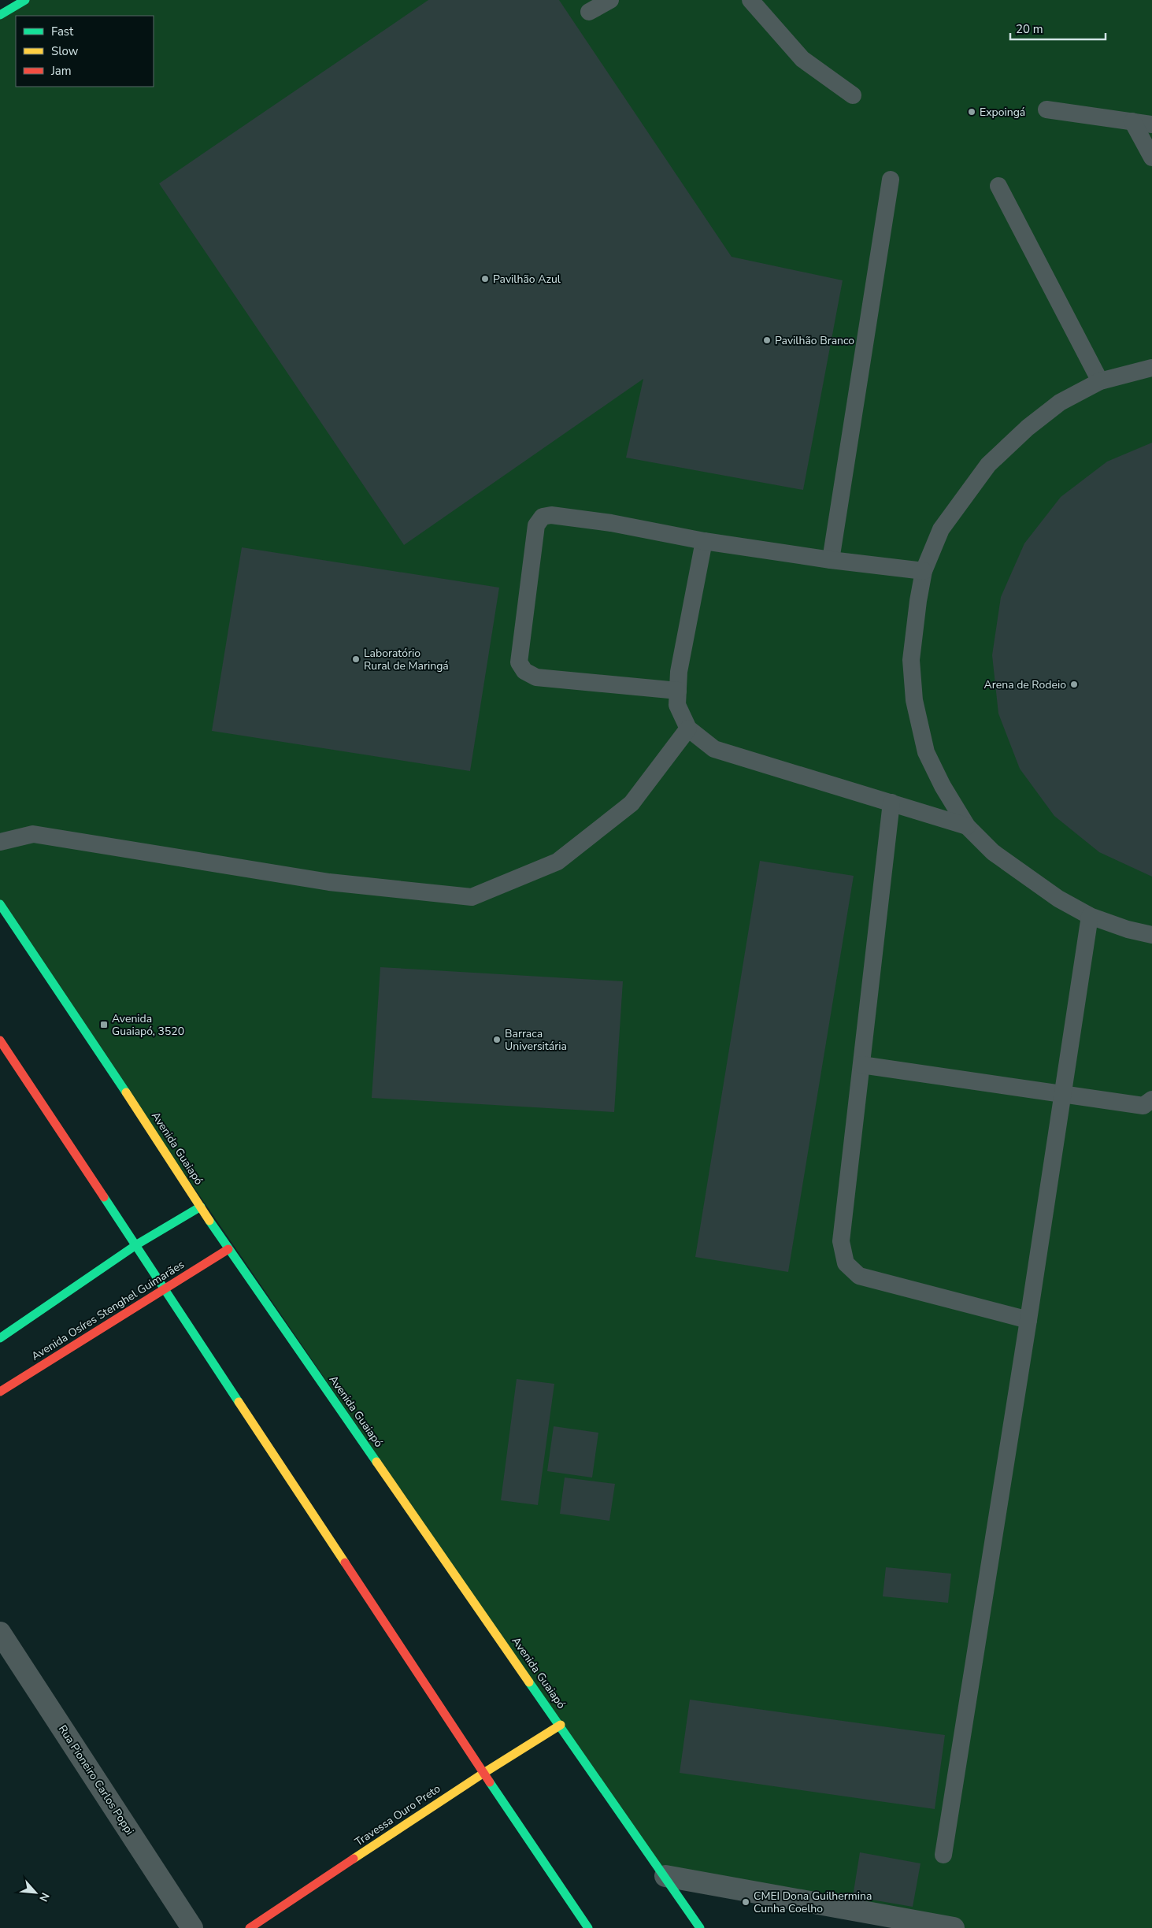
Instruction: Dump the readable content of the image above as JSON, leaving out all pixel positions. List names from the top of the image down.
{
  "streets": {
    "main road": ["Avenida Guaiapó", "Avenida Osíres Stenghel Guimarães", "Travessa Ouro Preto"],
    "street": ["Rua Pioneiro Carlos Poppi"]
  },
  "crossings": [
    ["Avenida Guaiapó", "Avenida Osíres Stenghel Guimarães"],
    ["Avenida Guaiapó", "Travessa Ouro Preto"]
  ],
  "places": {
    "other": [
      "Expoingá",
      "Pavilhão Azul",
      "Pavilhão Branco",
      "Laboratório Rural de Maringá",
      "Arena de Rodeio",
      "Barraca Universitária",
      "CMEI Dona Guilhermina Cunha Coelho"
    ],
    "transit": ["Avenida Guaiapó, 3520"]
  },
  "legend": ["Fast", "Slow", "Jam"],
  "scale_bar": "20 m",
  "north": "bottom right"
}
